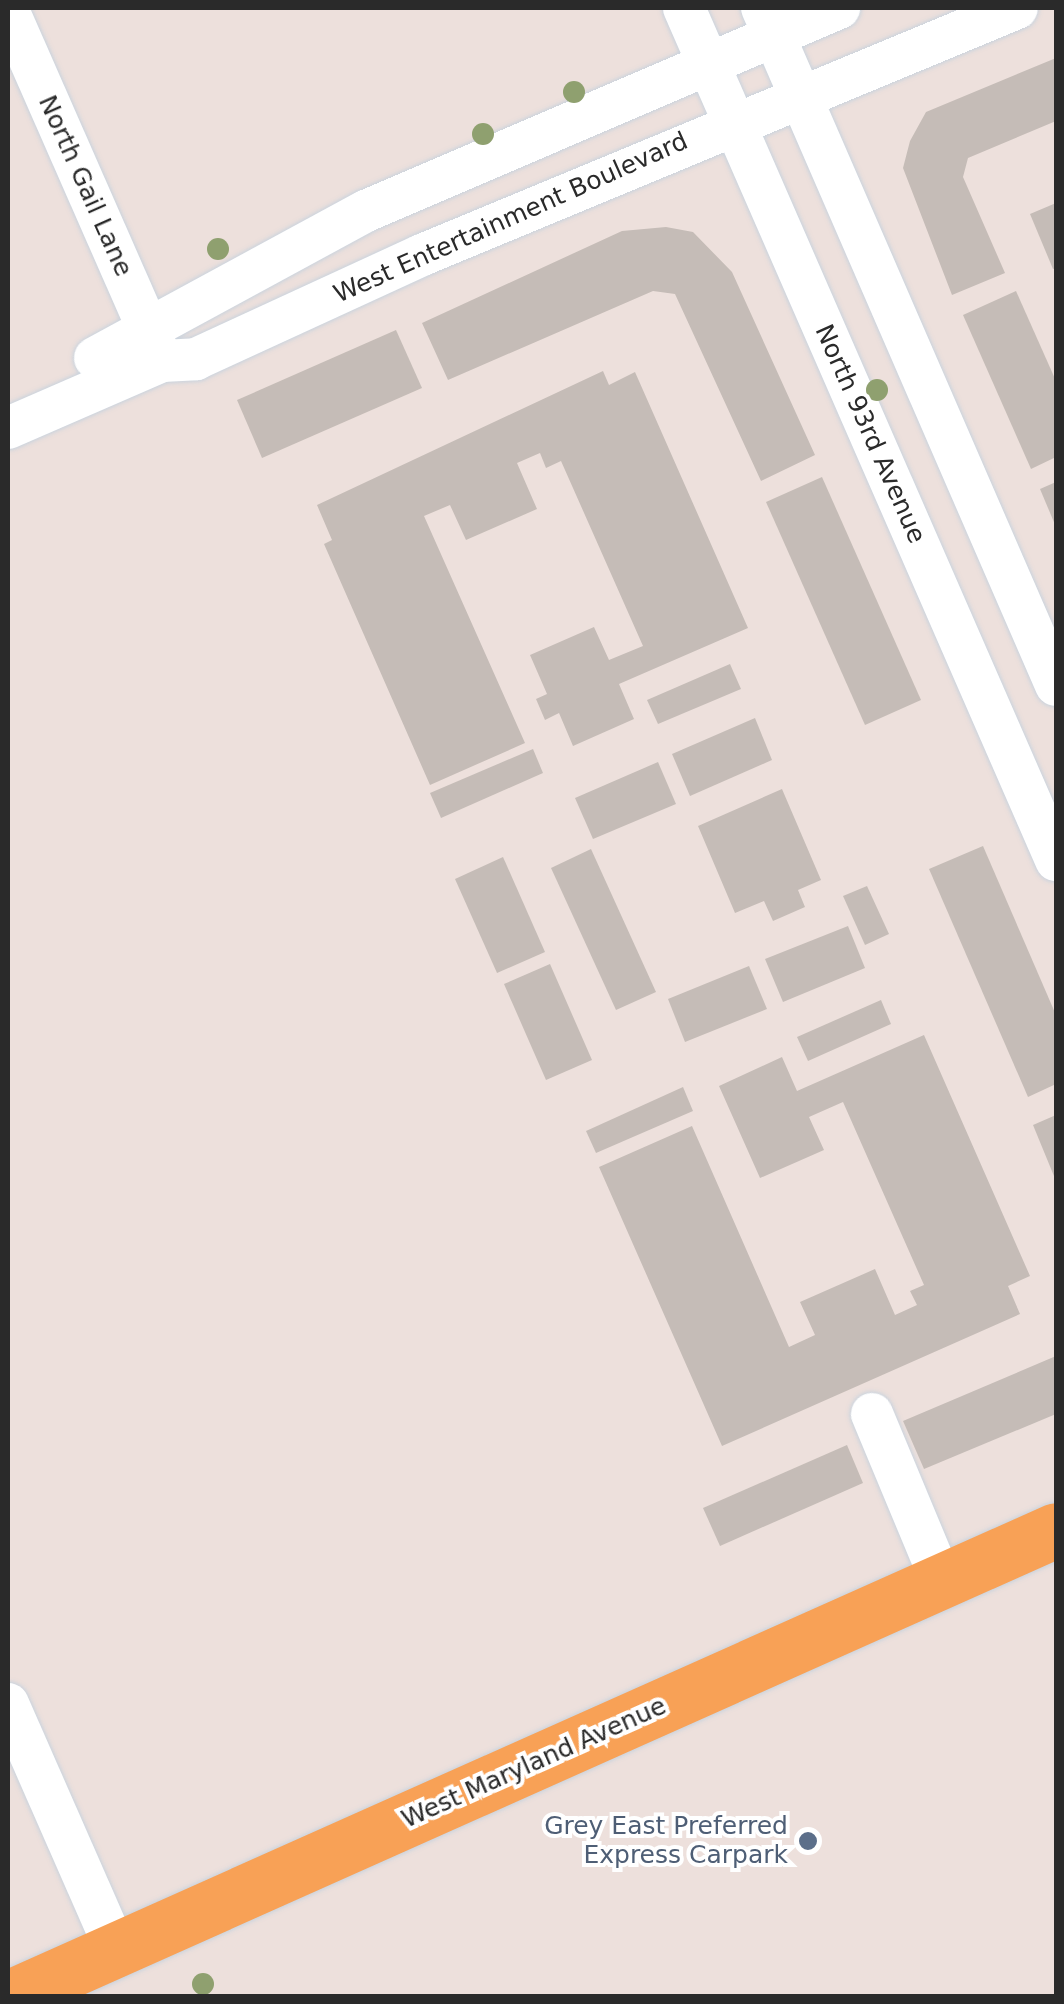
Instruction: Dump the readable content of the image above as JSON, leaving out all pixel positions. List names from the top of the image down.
{
  "streets": {
    "main road": ["West Maryland Avenue"],
    "street": ["North Gail Lane", "West Entertainment Boulevard", "North 93rd Avenue"]
  },
  "crossings": [
    ["North Gail Lane", "West Entertainment Boulevard"],
    ["West Entertainment Boulevard", "North 93rd Avenue"]
  ],
  "places": ["Grey East Preferred Express Carpark"]
}
